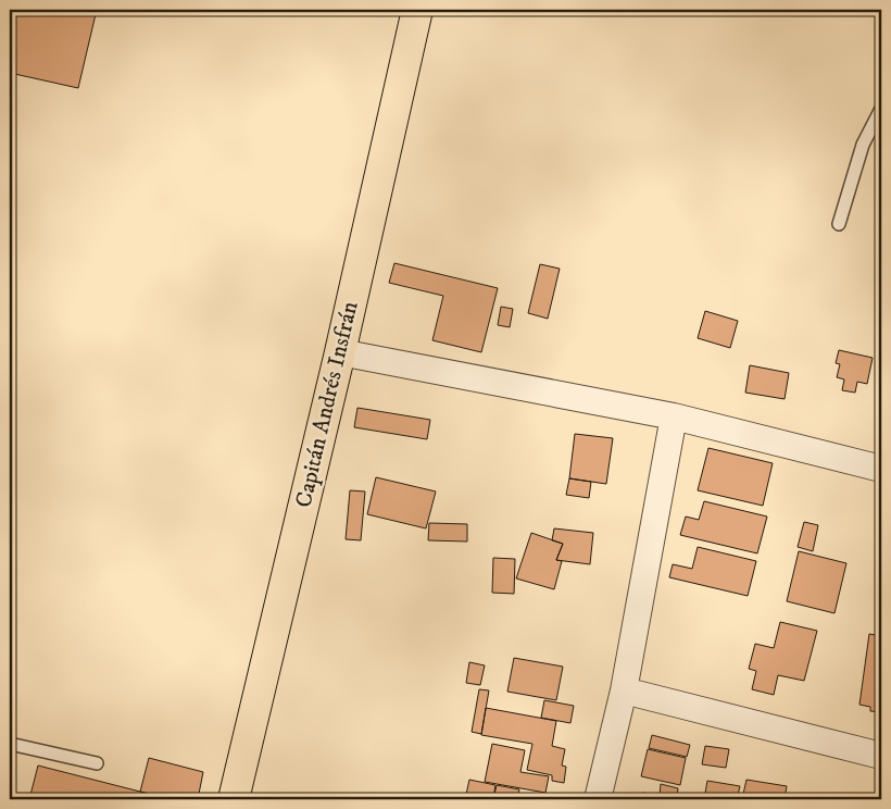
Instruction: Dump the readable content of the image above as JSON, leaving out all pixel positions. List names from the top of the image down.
{
  "streets": {
    "main road": ["Capitán Andrés Insfrán"]
  }
}
